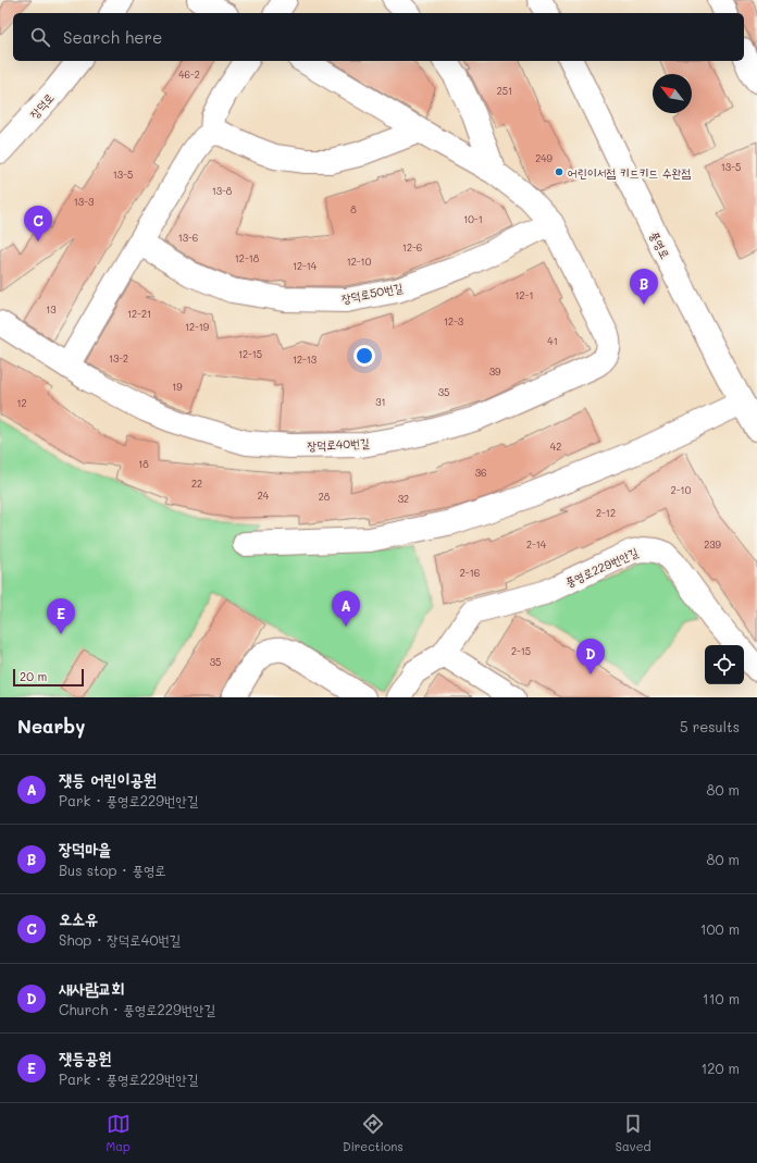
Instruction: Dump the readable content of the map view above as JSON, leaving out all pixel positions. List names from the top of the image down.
{
  "streets": {
    "street": [
      "장덕로",
      "풍영로",
      "장덕로50번길",
      "장덕로40번길",
      "풍영로229번안길"
    ]
  },
  "crossings": [
    ["장덕로50번길", "장덕로40번길"]
  ],
  "places": ["어린이서점 키드키드 수완점"],
  "house_numbers": [
    "46-2",
    "251",
    "249",
    "13-5",
    "13-5",
    "13-8",
    "13-3",
    "8",
    "10-1",
    "13-6",
    "12-6",
    "12-18",
    "12-10",
    "12-14",
    "12-1",
    "13",
    "12-21",
    "12-3",
    "12-19",
    "41",
    "12-15",
    "13-2",
    "12-13",
    "39",
    "19",
    "35",
    "31",
    "12",
    "42",
    "18",
    "36",
    "22",
    "2-10",
    "24",
    "28",
    "32",
    "2-12",
    "2-14",
    "239",
    "2-16",
    "2-15",
    "35"
  ],
  "scale_bar": "20 m",
  "north": "top left",
  "page": {
    "search": "Search here",
    "pins": [
      "C",
      "B",
      "A",
      "E",
      "D"
    ],
    "scale": "20 m",
    "heading": ["Nearby", "5 results"],
    "list": [
      {
        "mark": "A",
        "name": "잿등 어린이공원",
        "note": "Park · 풍영로229번안길",
        "value": "80 m"
      },
      {
        "mark": "B",
        "name": "장덕마을",
        "note": "Bus stop · 풍영로",
        "value": "80 m"
      },
      {
        "mark": "C",
        "name": "오소유",
        "note": "Shop · 장덕로40번길",
        "value": "100 m"
      },
      {
        "mark": "D",
        "name": "새사람교회",
        "note": "Church · 풍영로229번안길",
        "value": "110 m"
      },
      {
        "mark": "E",
        "name": "잿등공원",
        "note": "Park · 풍영로229번안길",
        "value": "120 m"
      }
    ],
    "nav": ["Map", "Directions", "Saved"]
  }
}
